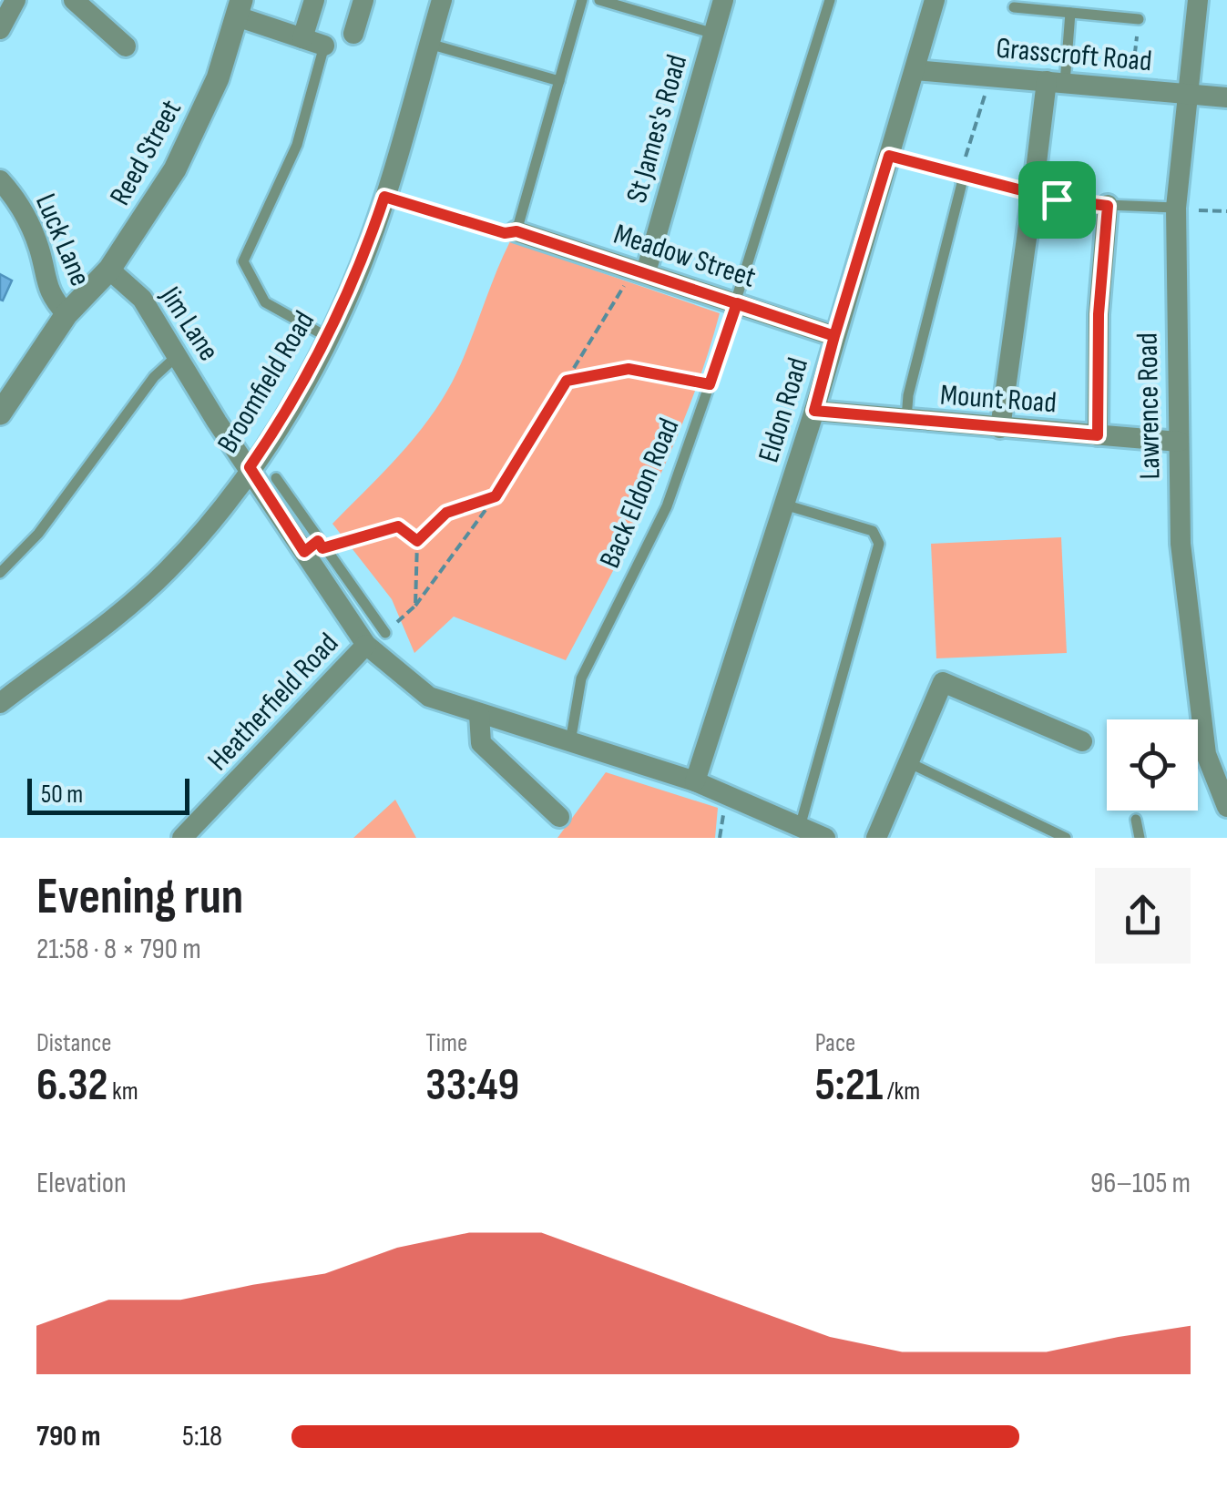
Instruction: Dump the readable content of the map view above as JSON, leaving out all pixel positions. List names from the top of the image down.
{
  "streets": {
    "street": [
      "Grasscroft Road",
      "St James's Road",
      "Reed Street",
      "Luck Lane",
      "Meadow Street",
      "Jim Lane",
      "Broomfield Road",
      "Mount Road",
      "Lawrence Road",
      "Eldon Road",
      "Heatherfield Road"
    ],
    "lane": ["Back Eldon Road"]
  },
  "crossings": [
    ["Grasscroft Road", "Lawrence Road"],
    ["Grasscroft Road", "Eldon Road"],
    ["St James's Road", "Meadow Street"],
    ["Reed Street", "Luck Lane"],
    ["Reed Street", "Jim Lane"],
    ["Meadow Street", "Eldon Road"],
    ["Meadow Street", "Back Eldon Road"],
    ["Jim Lane", "Broomfield Road"],
    ["Jim Lane", "Eldon Road"],
    ["Jim Lane", "Back Eldon Road"],
    ["Jim Lane", "Heatherfield Road"],
    ["Mount Road", "Lawrence Road"],
    ["Mount Road", "Eldon Road"]
  ],
  "scale_bar": "50 m",
  "page": {
    "scale": "50 m",
    "heading": ["Evening run", "21:58 · 8 × 790 m"],
    "stats": [
      ["Distance", "6.32 km"],
      ["Time", "33:49"],
      ["Pace", "5:21 /km"]
    ],
    "chart": ["Elevation", "96–105 m"],
    "list": [
      {
        "name": "790 m",
        "note": "5:18"
      }
    ]
  }
}
